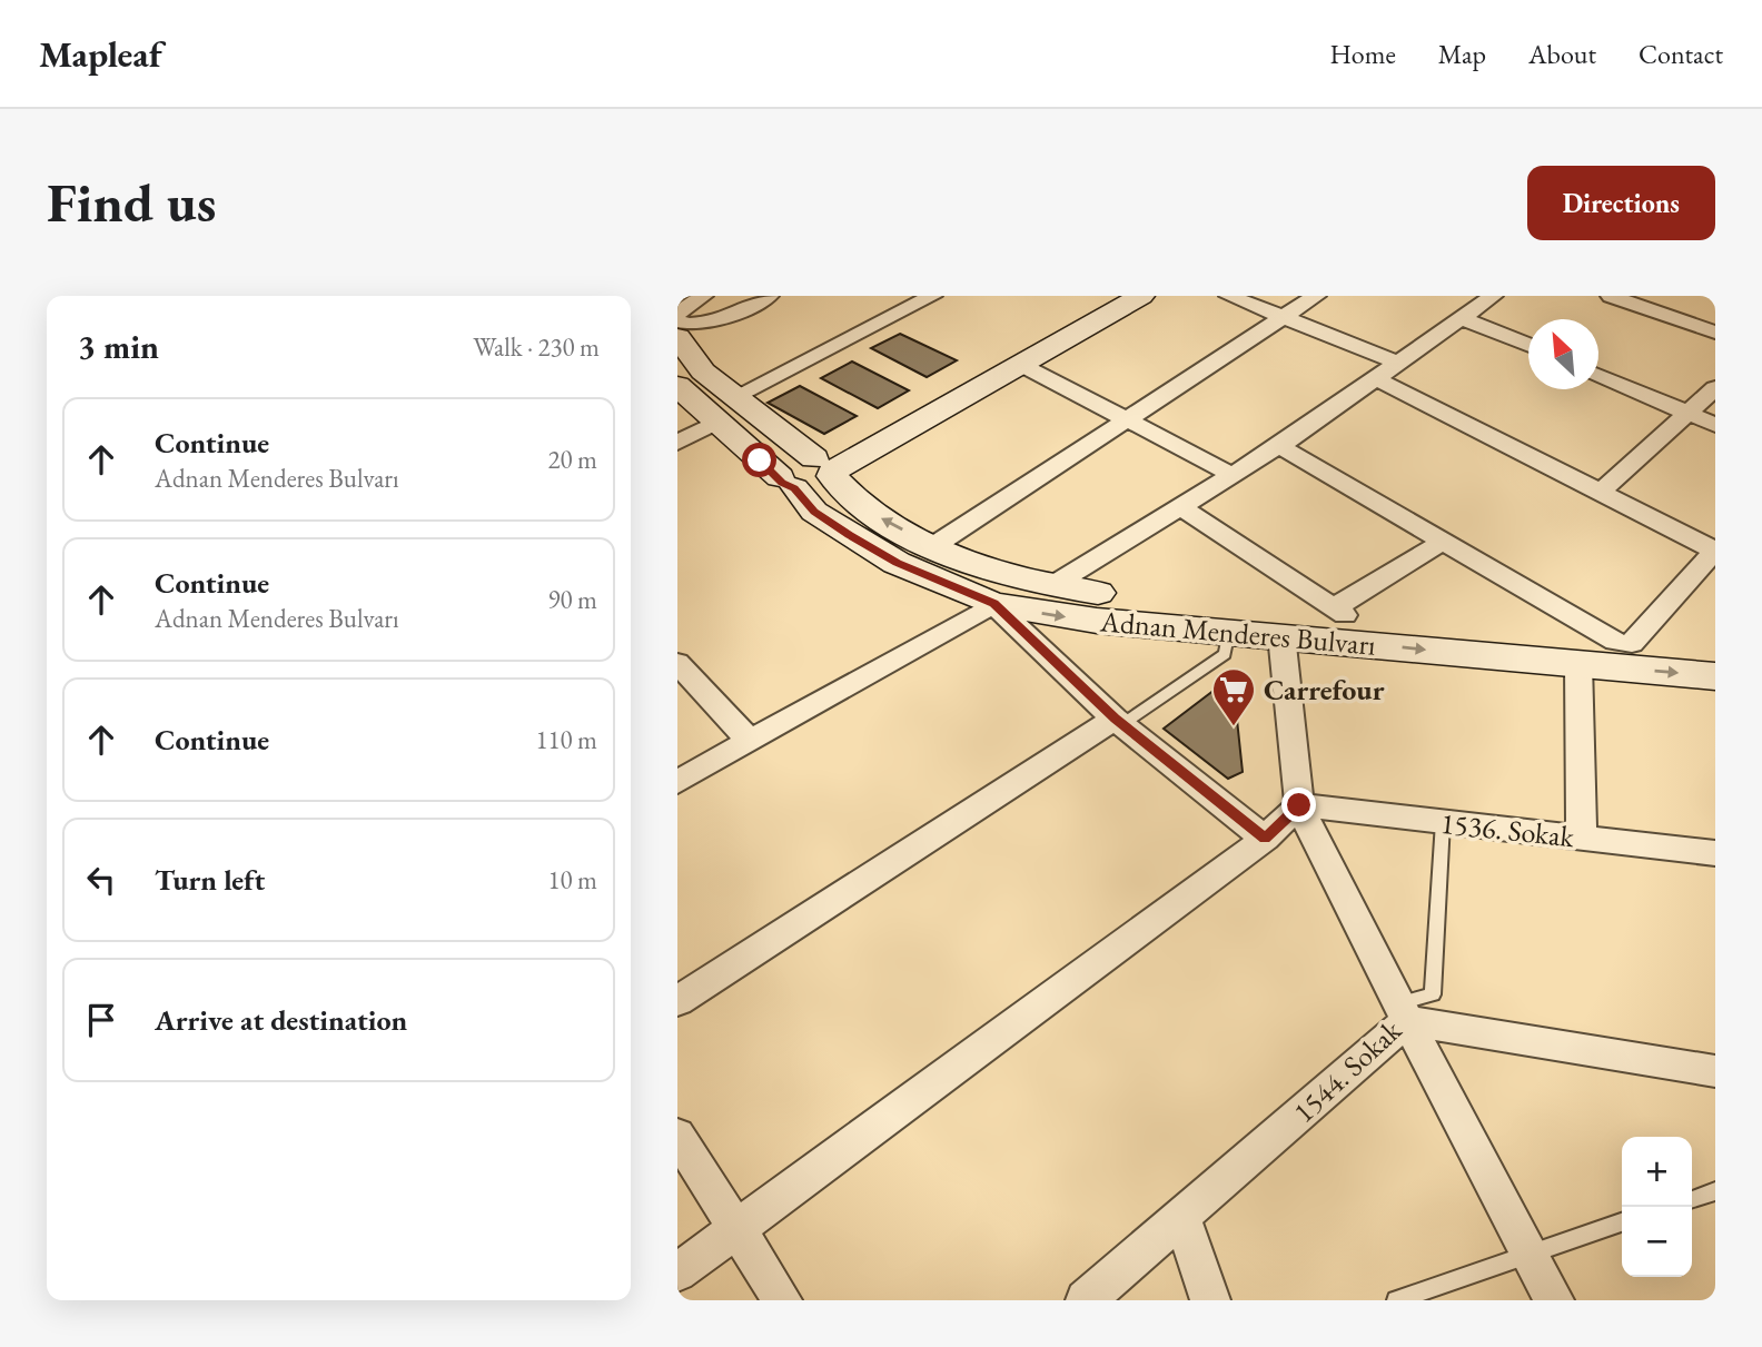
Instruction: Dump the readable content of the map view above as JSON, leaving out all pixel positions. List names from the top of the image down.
{
  "streets": {
    "main road": ["Adnan Menderes Bulvarı"],
    "street": ["1536. Sokak", "1544. Sokak"]
  },
  "crossings": [
    ["Adnan Menderes Bulvarı", "1544. Sokak"],
    ["1536. Sokak", "1544. Sokak"]
  ],
  "places": {
    "supermarket": ["Carrefour"]
  },
  "north": "top left",
  "page": {
    "header": "Mapleaf",
    "nav": [
      "Home",
      "Map",
      "About",
      "Contact"
    ],
    "buttons": "Directions",
    "title": "Find us",
    "heading": ["3 min", "Walk · 230 m"],
    "list": [
      ["Continue", "Adnan Menderes Bulvarı", "20 m"],
      ["Continue", "Adnan Menderes Bulvarı", "90 m"],
      ["Continue", "110 m"],
      ["Turn left", "10 m"],
      "Arrive at destination"
    ],
    "map_buttons": ["+", "−"]
  }
}
